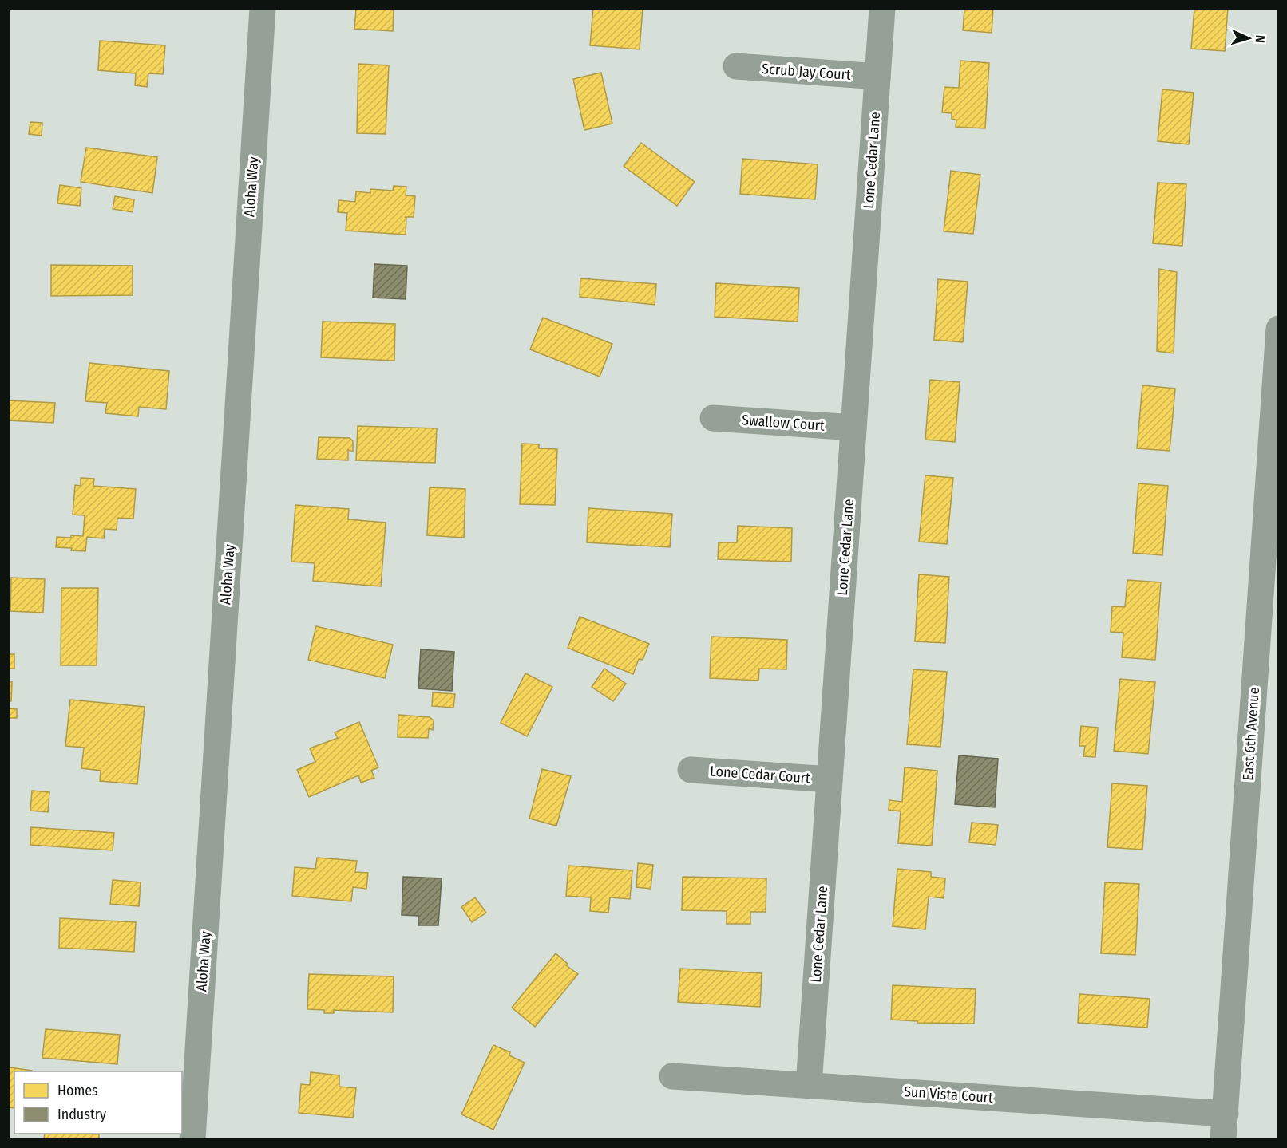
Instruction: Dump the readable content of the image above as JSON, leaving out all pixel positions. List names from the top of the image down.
{
  "streets": {
    "street": [
      "Scrub Jay Court",
      "Lone Cedar Lane",
      "Aloha Way",
      "Swallow Court",
      "East 6th Avenue",
      "Lone Cedar Court",
      "Sun Vista Court"
    ]
  },
  "crossings": [
    ["Scrub Jay Court", "Lone Cedar Lane"],
    ["Lone Cedar Lane", "Swallow Court"],
    ["Lone Cedar Lane", "Lone Cedar Court"],
    ["Lone Cedar Lane", "Sun Vista Court"],
    ["East 6th Avenue", "Sun Vista Court"]
  ],
  "legend": ["Homes", "Industry"],
  "north": "right"
}
